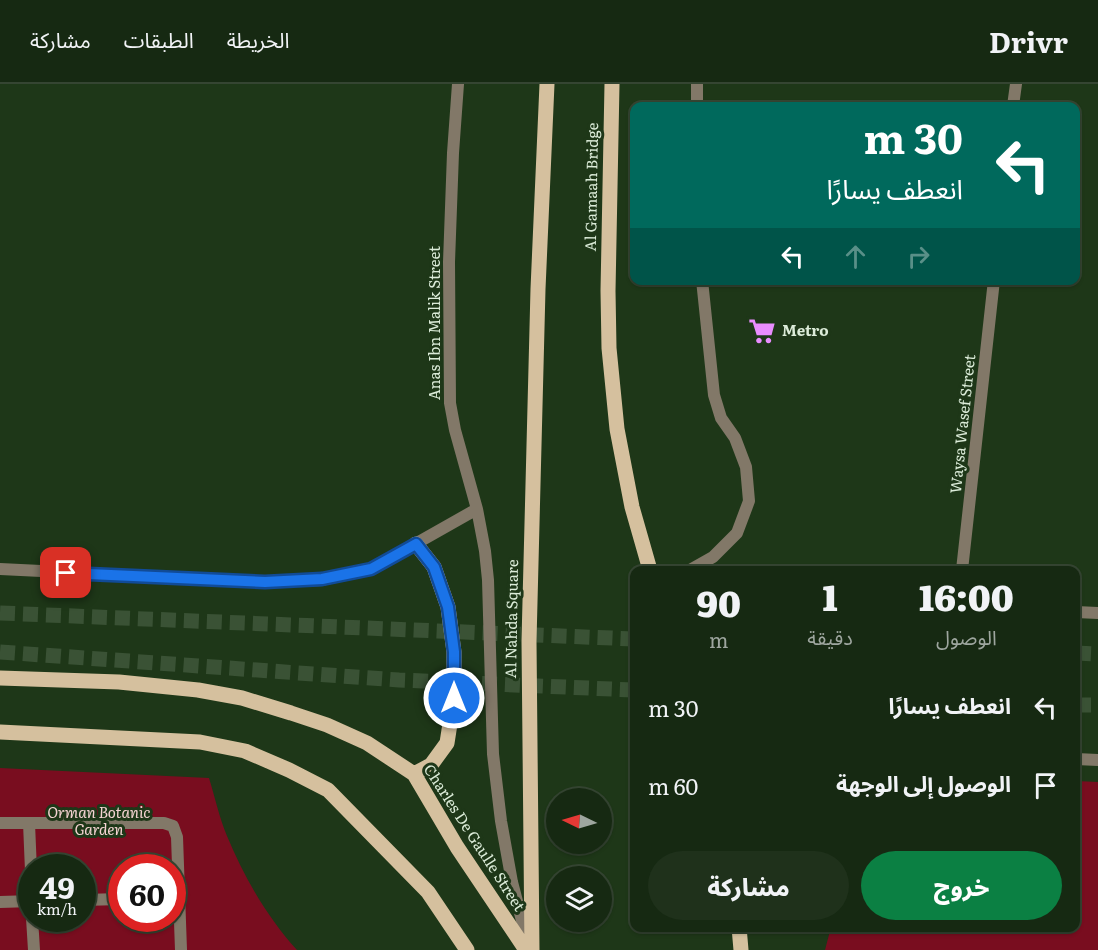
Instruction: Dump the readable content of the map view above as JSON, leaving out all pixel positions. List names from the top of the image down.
{
  "streets": {
    "main road": ["Al Gamaah Bridge", "Al Nahda Square", "Charles De Gaulle Street"],
    "street": ["Anas Ibn Malik Street", "Waysa Wasef Street"]
  },
  "crossings": [
    ["Anas Ibn Malik Street", "Al Nahda Square"],
    ["Anas Ibn Malik Street", "Charles De Gaulle Street"],
    ["Al Nahda Square", "Charles De Gaulle Street"]
  ],
  "parks": ["Orman Botanic Garden"],
  "places": {
    "supermarket": ["Metro"]
  },
  "north": "left",
  "page": {
    "header": "Drivr",
    "nav": ["الخريطة", "الطبقات", "مشاركة"],
    "turn": ["30 m", "انعطف يسارًا"],
    "eta": [
      "16:00",
      "الوصول",
      "1",
      "دقيقة",
      "90",
      "m"
    ],
    "list": [
      {
        "name": "انعطف يسارًا",
        "value": "30 m"
      },
      {
        "name": "الوصول إلى الوجهة",
        "value": "60 m"
      }
    ],
    "buttons": ["خروج", "مشاركة"],
    "speed": "49 km/h",
    "limit": "60"
  }
}
